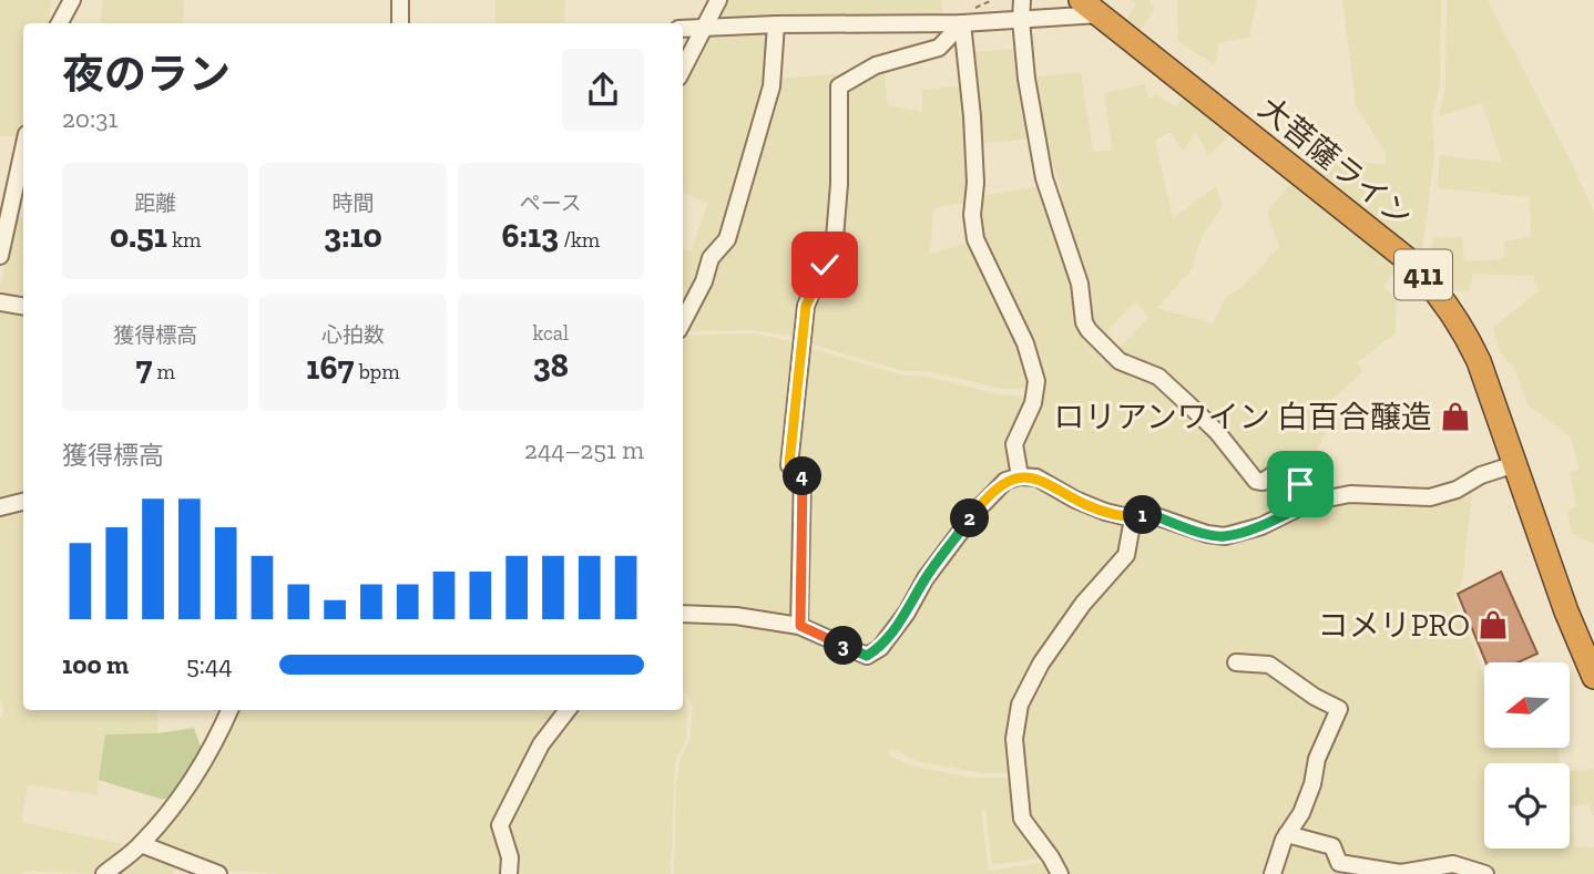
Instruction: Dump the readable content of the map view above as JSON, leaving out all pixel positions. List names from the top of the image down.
{
  "streets": {
    "highway": ["大菩薩ライン", "411"]
  },
  "places": {
    "shop": ["ロリアンワイン 白百合醸造", "コメリPRO"]
  },
  "north": "left",
  "page": {
    "heading": ["夜のラン", "20:31"],
    "stats": [
      ["距離", "0.51 km"],
      ["時間", "3:10"],
      ["ペース", "6:13 /km"],
      ["獲得標高", "7 m"],
      ["心拍数", "167 bpm"],
      ["kcal", "38"]
    ],
    "chart": ["獲得標高", "244–251 m"],
    "pins": [
      "4",
      "1",
      "2",
      "3"
    ],
    "list": [
      {
        "name": "100 m",
        "note": "5:44"
      }
    ]
  }
}
